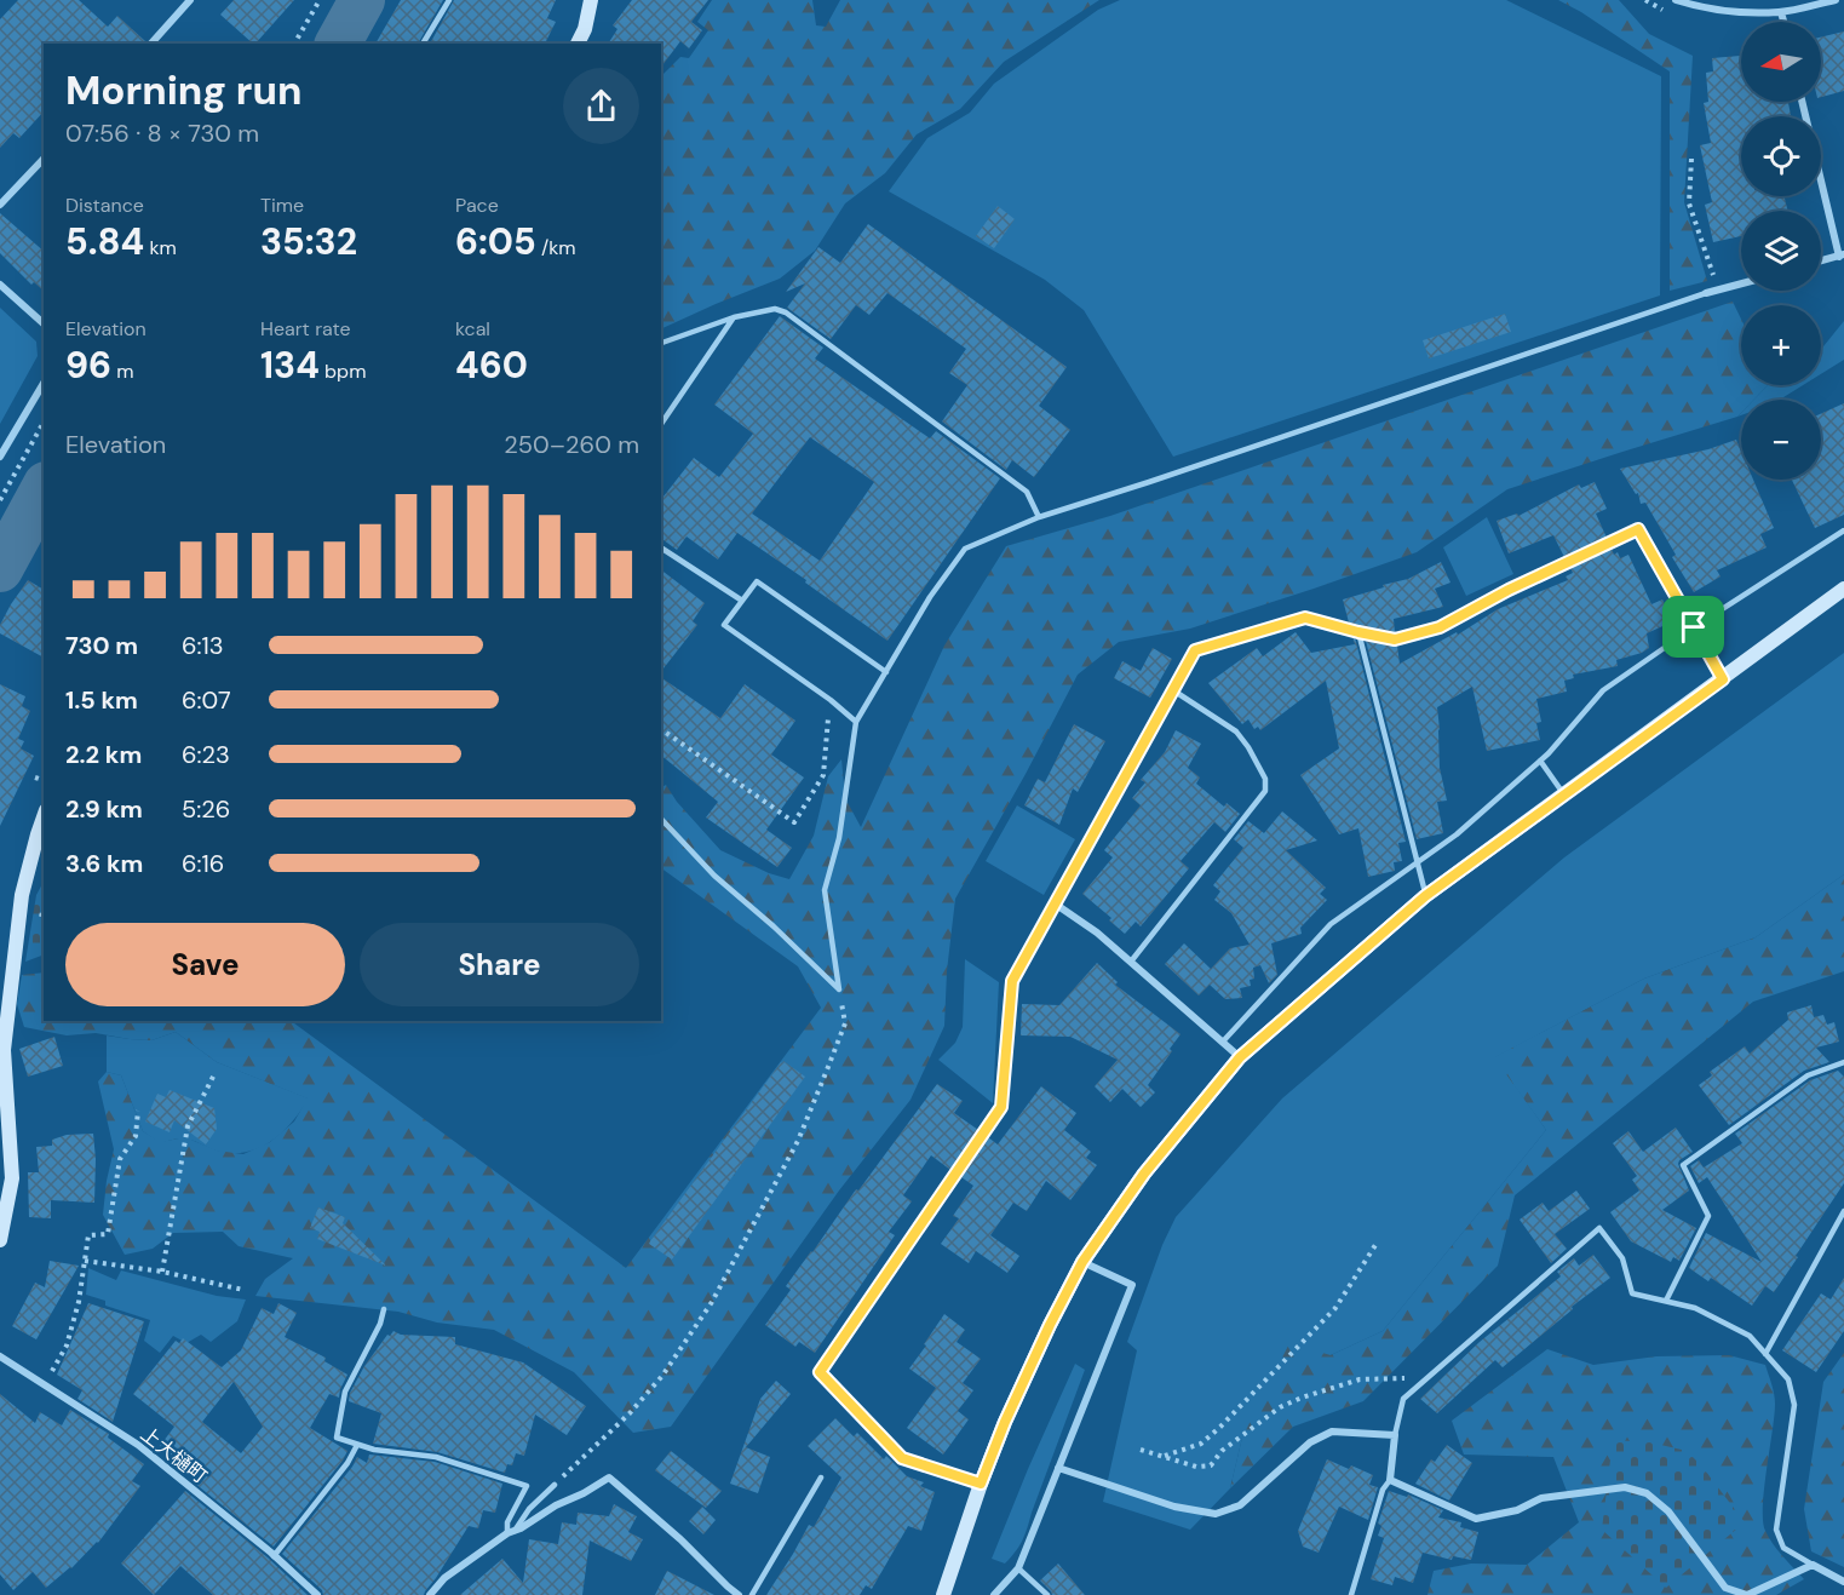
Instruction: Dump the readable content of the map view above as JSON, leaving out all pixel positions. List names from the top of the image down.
{
  "streets": {
    "street": ["上大樋町"]
  },
  "north": "left",
  "page": {
    "map_buttons": ["+", "−"],
    "heading": ["Morning run", "07:56 · 8 × 730 m"],
    "stats": [
      ["Distance", "5.84 km"],
      ["Time", "35:32"],
      ["Pace", "6:05 /km"],
      ["Elevation", "96 m"],
      ["Heart rate", "134 bpm"],
      ["kcal", "460"]
    ],
    "chart": ["Elevation", "250–260 m"],
    "list": [
      {
        "name": "730 m",
        "note": "6:13"
      },
      {
        "name": "1.5 km",
        "note": "6:07"
      },
      {
        "name": "2.2 km",
        "note": "6:23"
      },
      {
        "name": "2.9 km",
        "note": "5:26"
      },
      {
        "name": "3.6 km",
        "note": "6:16"
      }
    ],
    "buttons": ["Save", "Share"]
  }
}
